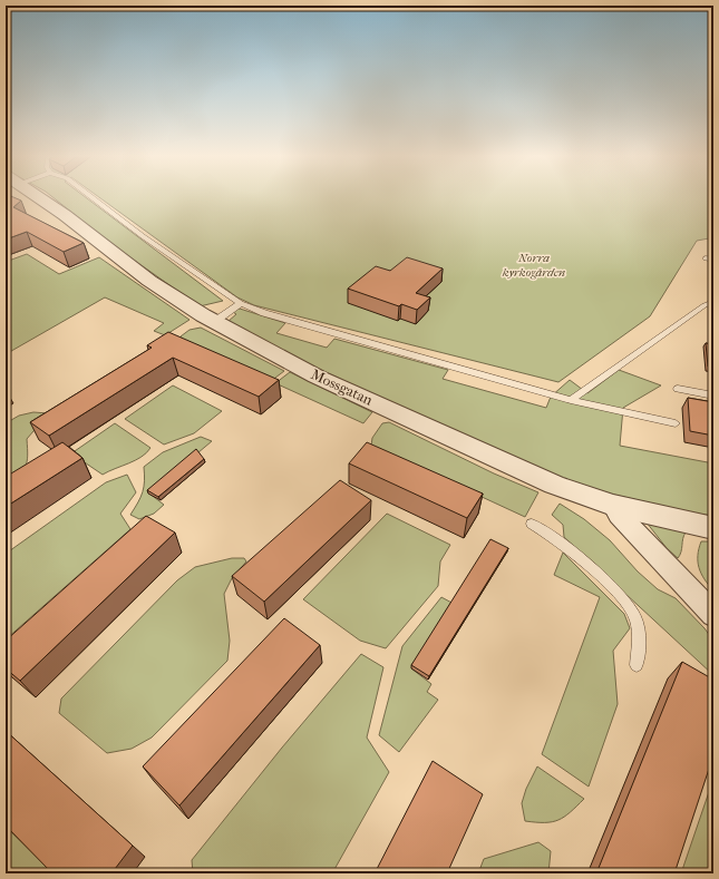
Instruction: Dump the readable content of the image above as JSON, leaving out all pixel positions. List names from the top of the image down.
{
  "streets": {
    "street": ["Mossgatan"]
  },
  "parks": ["Norra kyrkogården"]
}
